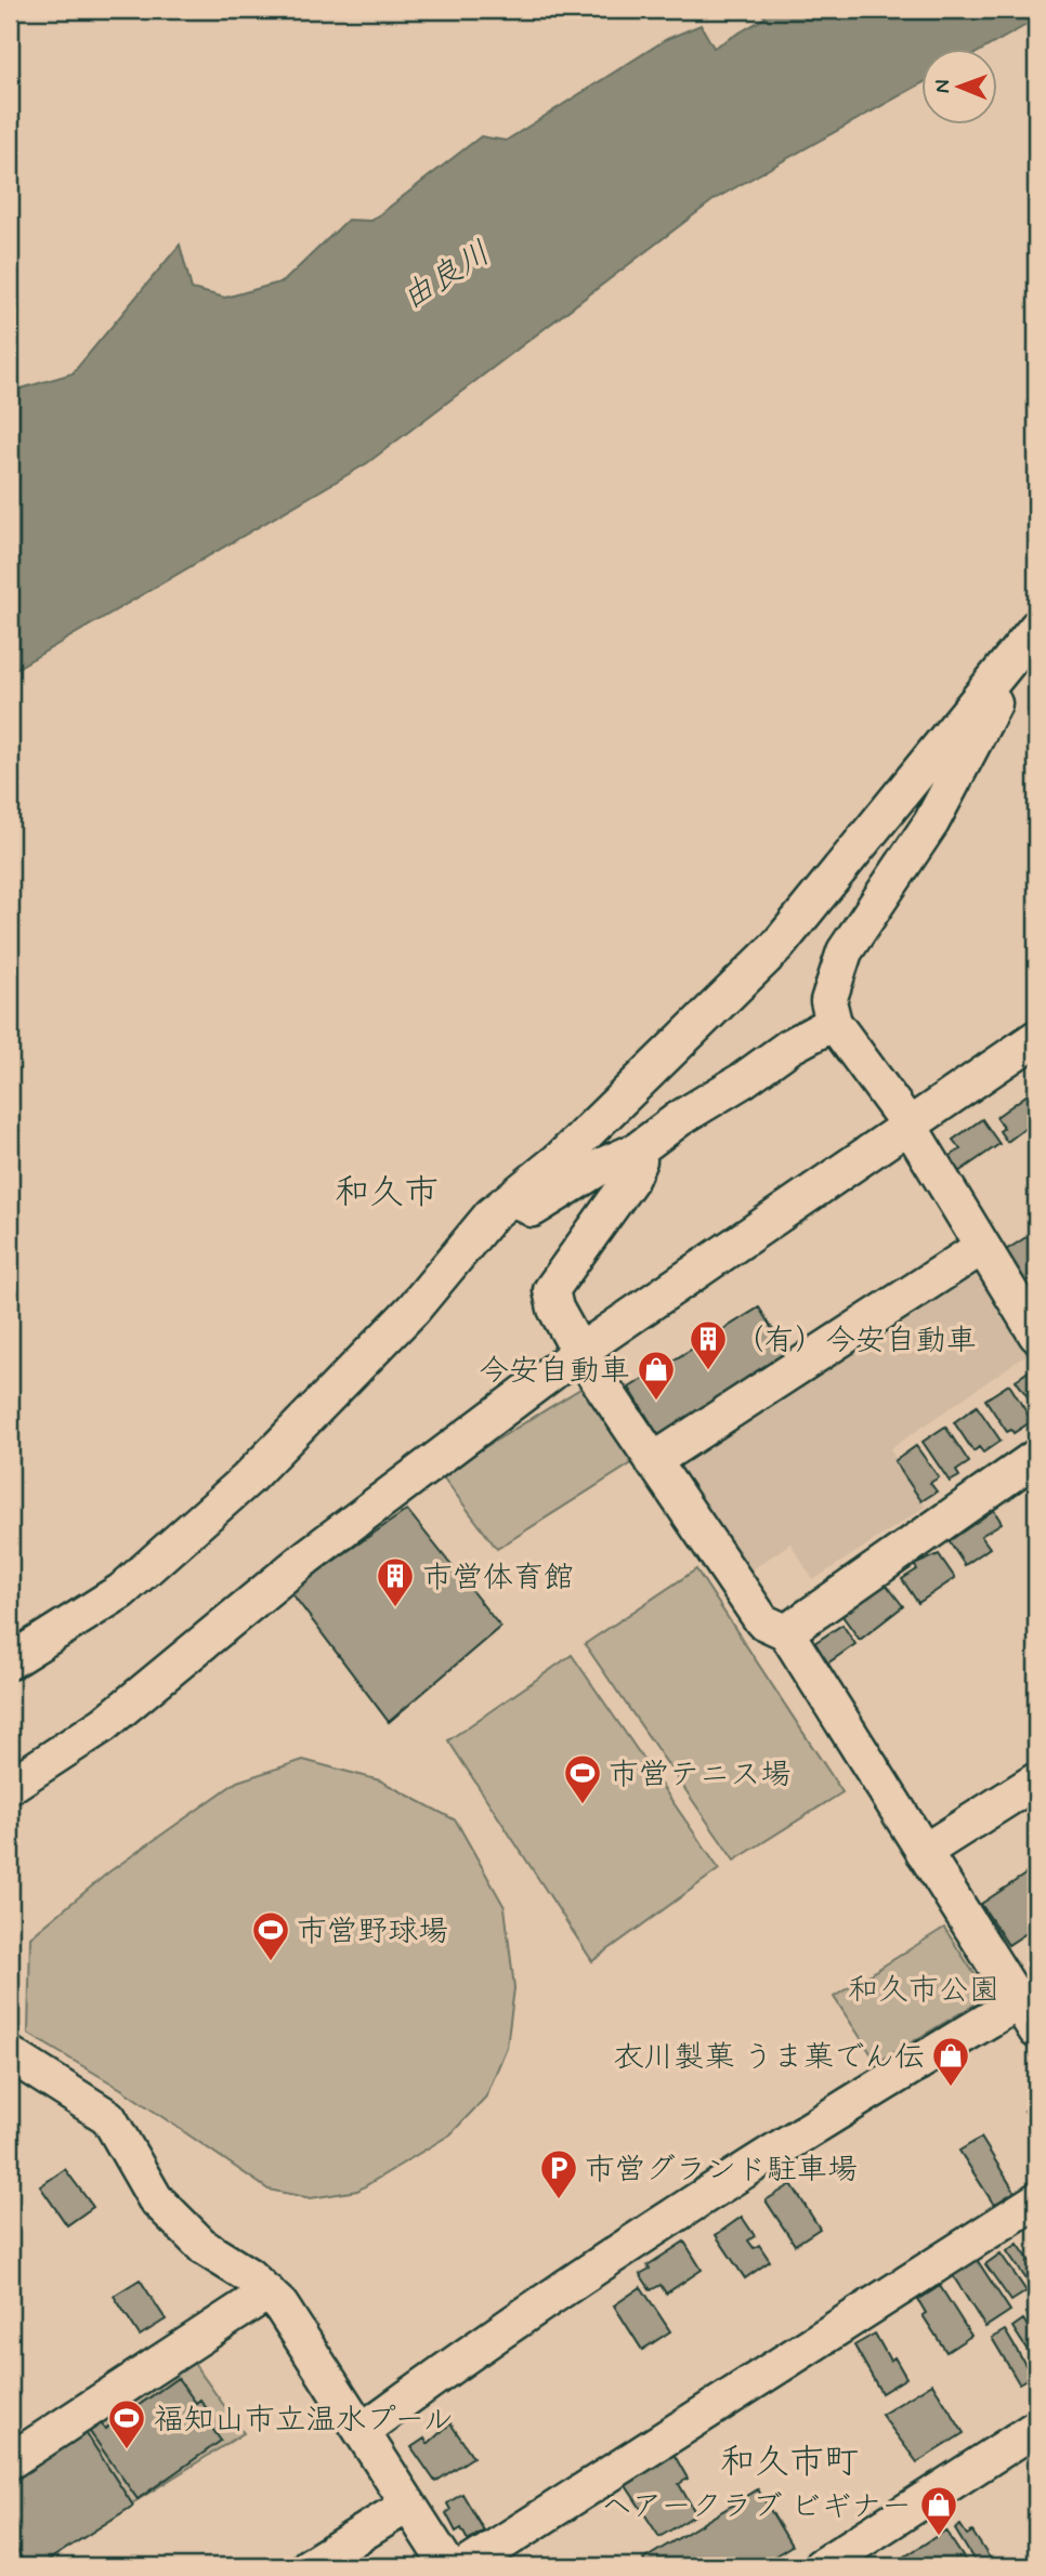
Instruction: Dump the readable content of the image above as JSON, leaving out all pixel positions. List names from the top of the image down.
{
  "districts": ["和久市", "和久市町"],
  "water": ["由良川"],
  "parks": ["和久市公園"],
  "places": {
    "building": ["（有）今安自動車", "市営体育館"],
    "shop": ["今安自動車", "衣川製菓 うま菓でん伝", "ヘアークラブ ビギナー"],
    "sports": ["市営テニス場", "市営野球場", "福知山市立温水プール"],
    "parking": ["市営グランド駐車場"]
  },
  "north": "left"
}
